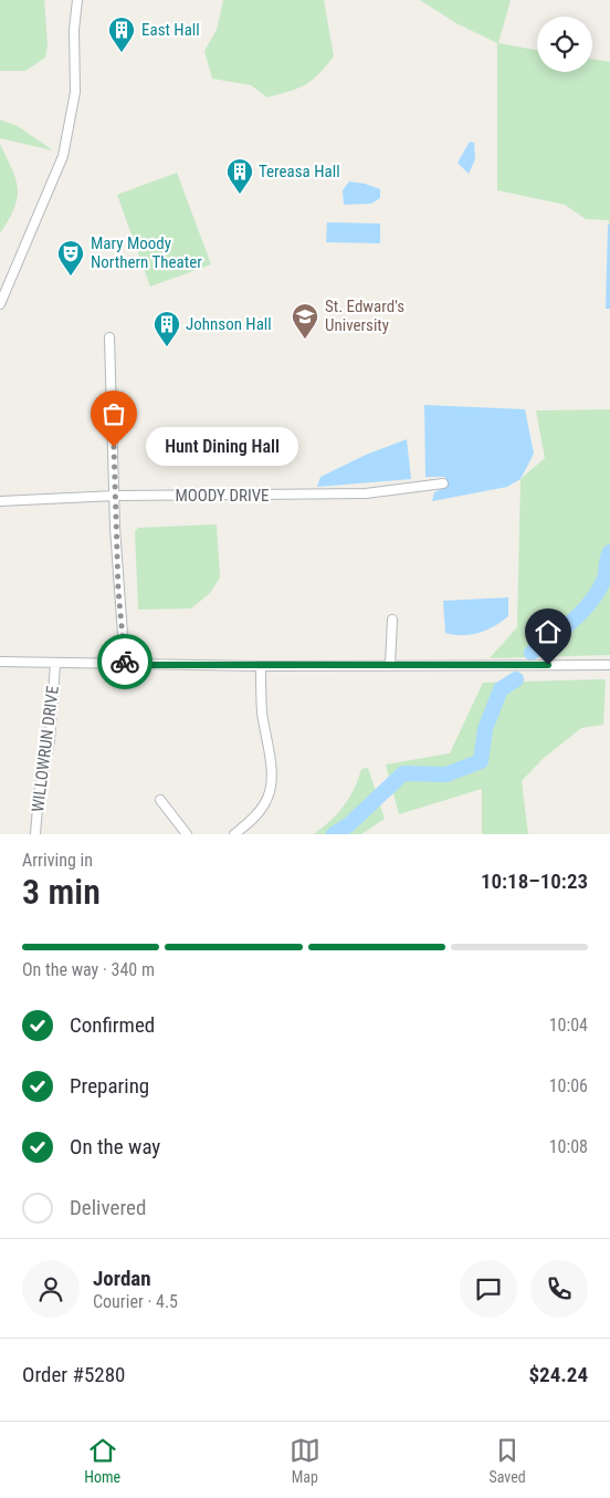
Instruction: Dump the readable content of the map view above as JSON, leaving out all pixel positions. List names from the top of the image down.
{
  "streets": {
    "street": ["MOODY DRIVE", "WILLOWRUN DRIVE"]
  },
  "places": {
    "building": ["East Hall", "Tereasa Hall", "Johnson Hall"],
    "theatre": ["Mary Moody Northern Theater"],
    "school or university": ["St. Edward's University"],
    "other": ["Hunt Dining Hall"]
  },
  "page": {
    "bubble": "Hunt Dining Hall",
    "heading": ["3 min", "Arriving in", "10:18–10:23"],
    "panel": [
      "Jordan",
      "Courier · 4.5",
      "Order #5280",
      "$24.24"
    ],
    "bar": "On the way · 340 m",
    "list": [
      ["Confirmed", "10:04"],
      ["Preparing", "10:06"],
      ["On the way", "10:08"],
      "Delivered"
    ],
    "tabs": ["Home", "Map", "Saved"]
  }
}
